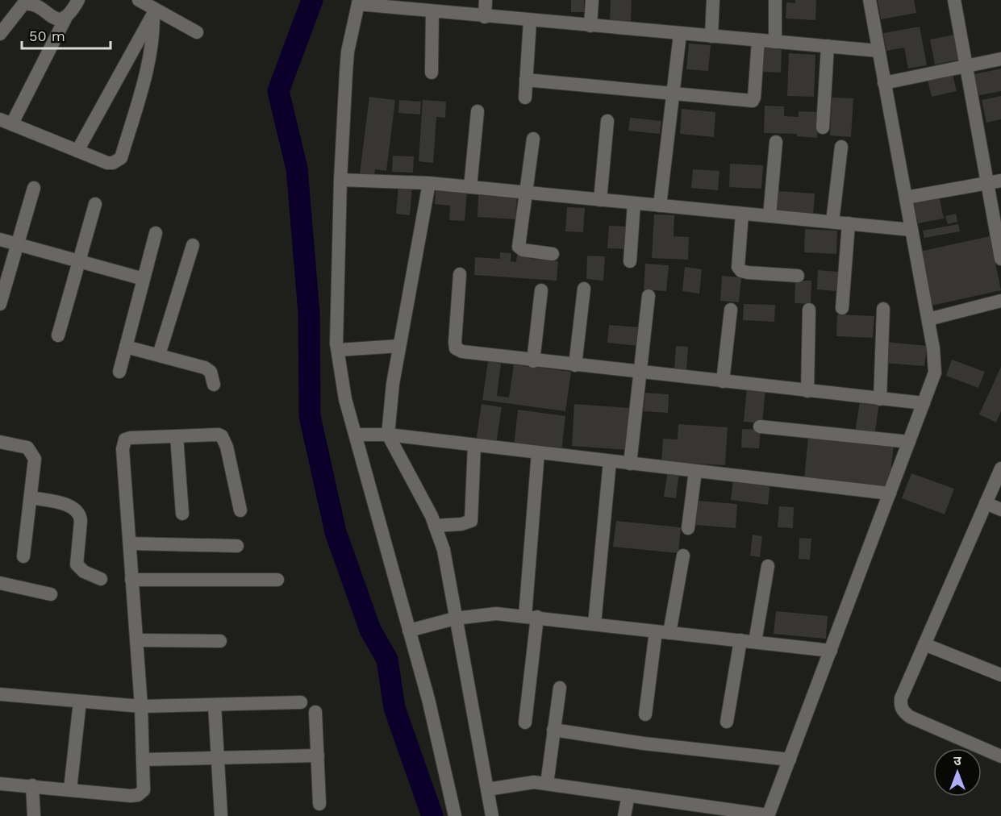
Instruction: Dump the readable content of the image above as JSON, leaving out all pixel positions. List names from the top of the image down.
{
  "scale_bar": "50 m",
  "north": "top"
}
